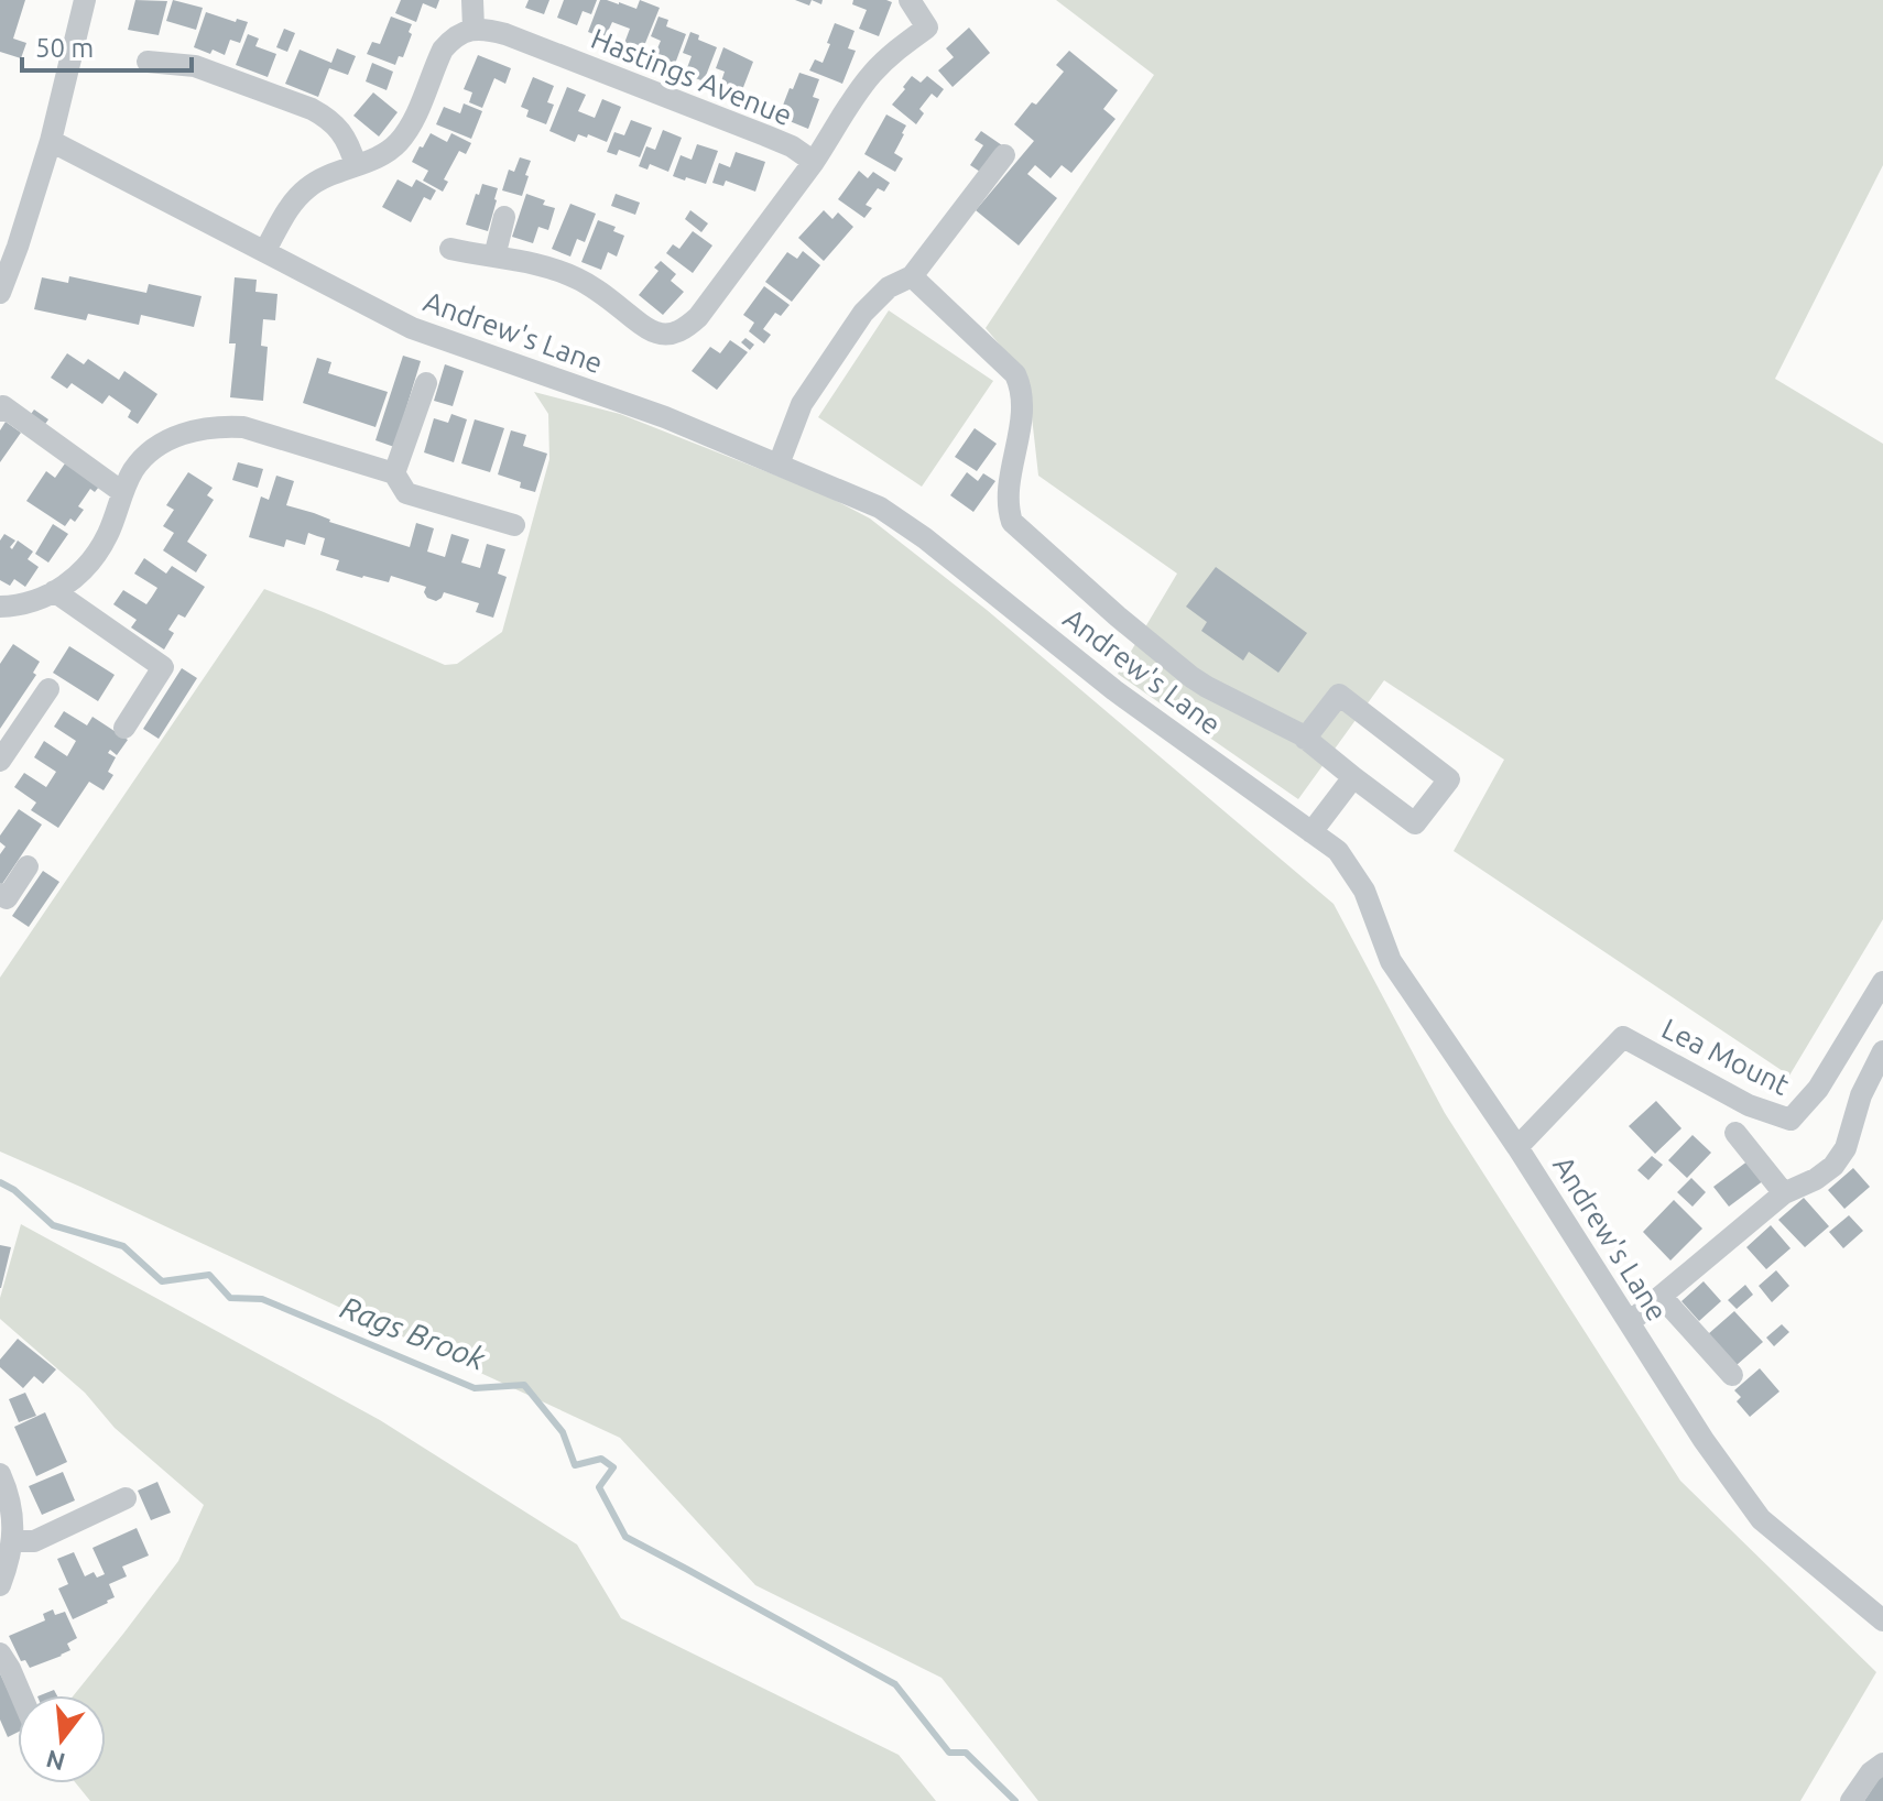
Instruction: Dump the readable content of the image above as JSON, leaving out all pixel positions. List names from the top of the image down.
{
  "streets": {
    "street": ["Hastings Avenue", "Andrew's Lane", "Lea Mount"]
  },
  "crossings": [
    ["Andrew's Lane", "Lea Mount"]
  ],
  "water": ["Rags Brook"],
  "scale_bar": "50 m",
  "north": "bottom"
}
